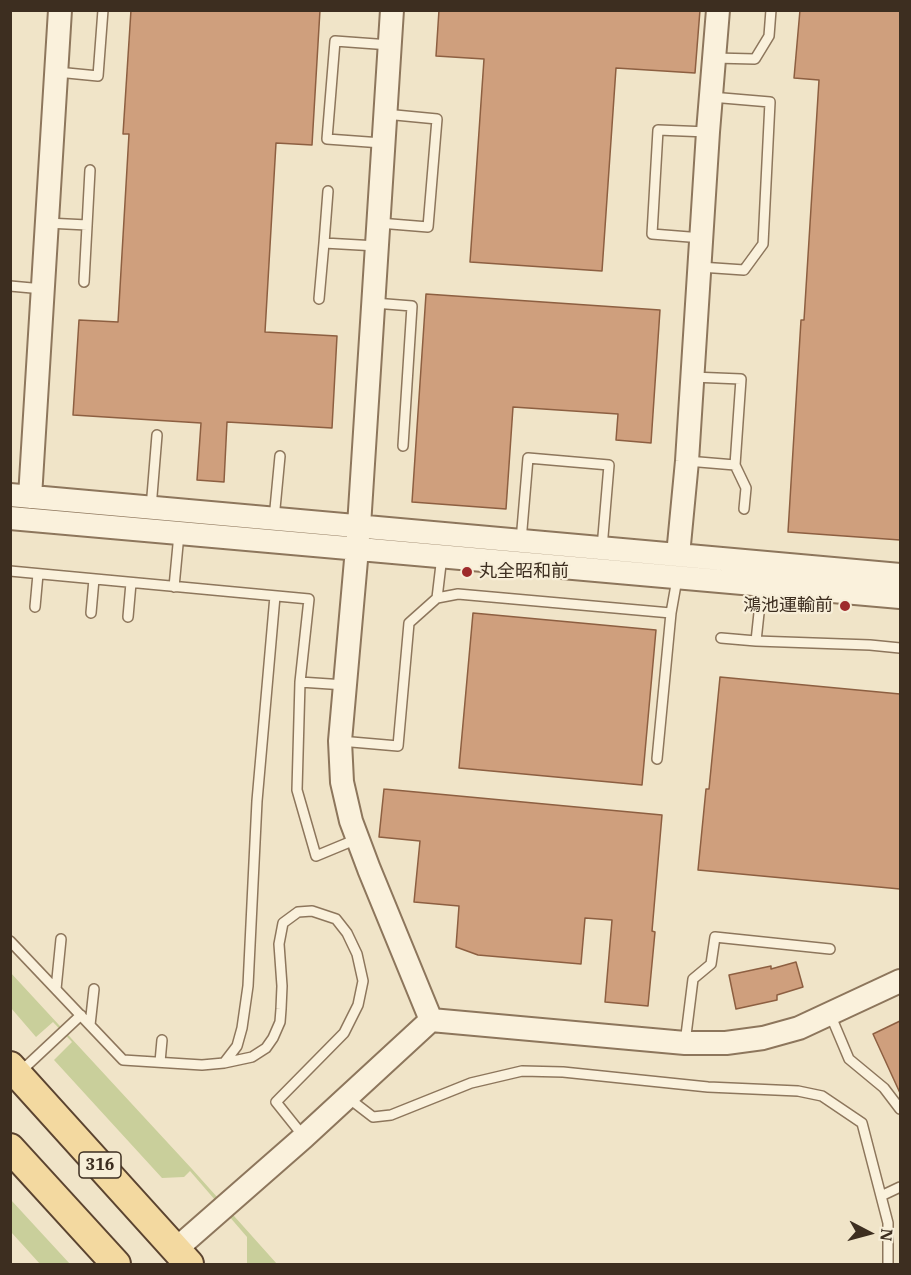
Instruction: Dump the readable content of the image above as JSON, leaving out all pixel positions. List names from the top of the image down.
{
  "streets": {
    "main road": ["316"]
  },
  "places": ["丸全昭和前", "鴻池運輸前"],
  "north": "right"
}
